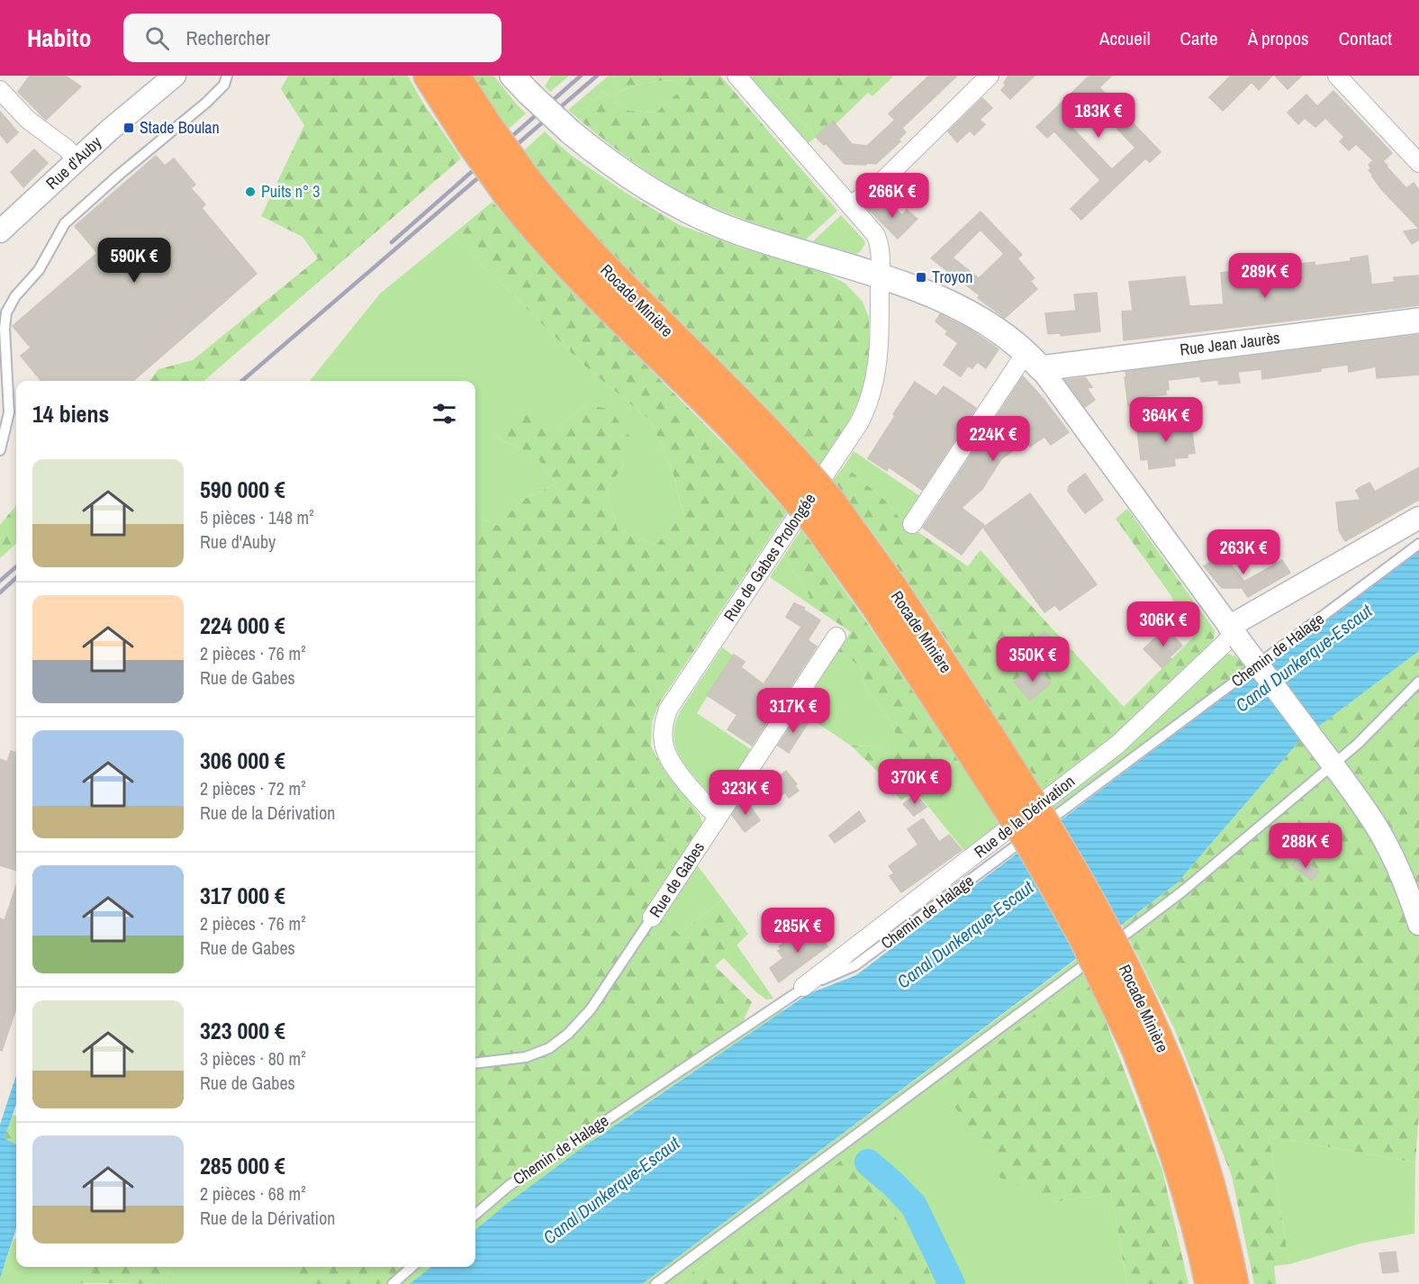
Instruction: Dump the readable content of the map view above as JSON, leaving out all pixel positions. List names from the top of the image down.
{
  "streets": {
    "highway": ["Rocade Minière"],
    "main road": ["Rue Jean Jaurès"],
    "street": [
      "Rue d'Auby",
      "Rue de Gabes Prolongée",
      "Rue de la Dérivation",
      "Rue de Gabes"
    ],
    "lane": ["Chemin de Halage"]
  },
  "crossings": [
    ["Rue de Gabes Prolongée", "Rue de Gabes"],
    ["Chemin de Halage", "Rue de la Dérivation"]
  ],
  "water": ["Canal Dunkerque-Escaut"],
  "places": {
    "transit": ["Stade Boulan", "Troyon"],
    "other": ["Puits n° 3"]
  },
  "page": {
    "header": "Habito",
    "search": "Rechercher",
    "nav": [
      "Accueil",
      "Carte",
      "À propos",
      "Contact"
    ],
    "price": [
      "183K €",
      "266K €",
      "590K €",
      "289K €",
      "364K €",
      "224K €",
      "263K €",
      "306K €",
      "350K €",
      "317K €",
      "370K €",
      "323K €",
      "288K €",
      "285K €"
    ],
    "heading": "14 biens",
    "list": [
      {
        "name": "590 000 €",
        "note": "5 pièces · 148 m² · Rue d'Auby"
      },
      {
        "name": "224 000 €",
        "note": "2 pièces · 76 m² · Rue de Gabes"
      },
      {
        "name": "306 000 €",
        "note": "2 pièces · 72 m² · Rue de la Dérivation"
      },
      {
        "name": "317 000 €",
        "note": "2 pièces · 76 m² · Rue de Gabes"
      },
      {
        "name": "323 000 €",
        "note": "3 pièces · 80 m² · Rue de Gabes"
      },
      {
        "name": "285 000 €",
        "note": "2 pièces · 68 m² · Rue de la Dérivation"
      }
    ]
  }
}
